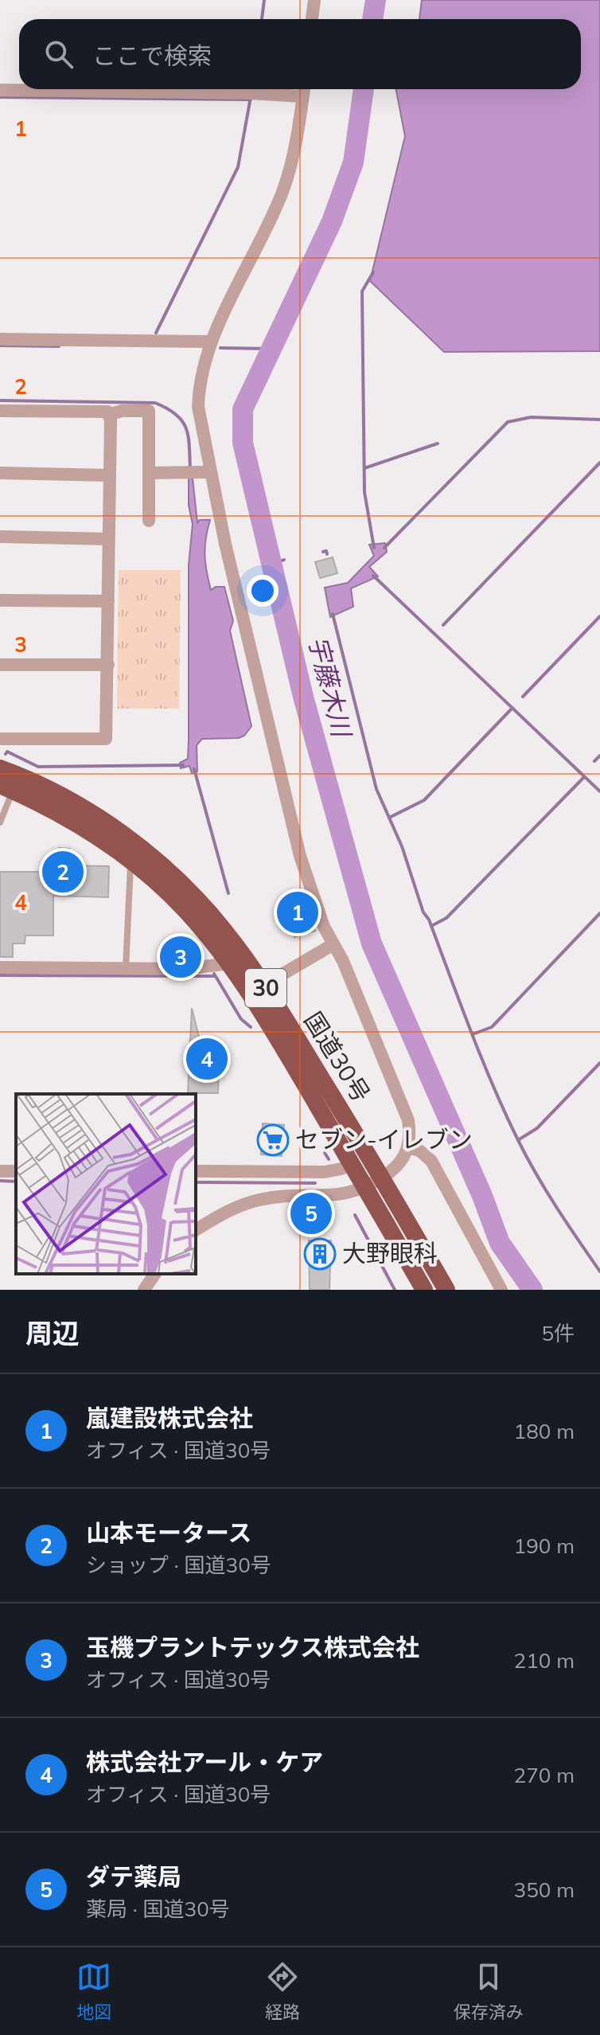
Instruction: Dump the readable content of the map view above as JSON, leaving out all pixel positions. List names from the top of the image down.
{
  "streets": {
    "highway": ["30", "国道30号"]
  },
  "water": ["宇藤木川"],
  "places": {
    "supermarket": ["セブン-イレブン"],
    "building": ["大野眼科"]
  },
  "page": {
    "search": "ここで検索",
    "pins": [
      "2",
      "1",
      "3",
      "4",
      "5"
    ],
    "heading": ["周辺", "5件"],
    "list": [
      {
        "mark": "1",
        "name": "嵐建設株式会社",
        "note": "オフィス · 国道30号",
        "value": "180 m"
      },
      {
        "mark": "2",
        "name": "山本モータース",
        "note": "ショップ · 国道30号",
        "value": "190 m"
      },
      {
        "mark": "3",
        "name": "玉機プラントテックス株式会社",
        "note": "オフィス · 国道30号",
        "value": "210 m"
      },
      {
        "mark": "4",
        "name": "株式会社アール・ケア",
        "note": "オフィス · 国道30号",
        "value": "270 m"
      },
      {
        "mark": "5",
        "name": "ダテ薬局",
        "note": "薬局 · 国道30号",
        "value": "350 m"
      }
    ],
    "nav": ["地図", "経路", "保存済み"]
  },
  "grid": {
    "rows": [
      "1",
      "2",
      "3",
      "4"
    ]
  }
}
